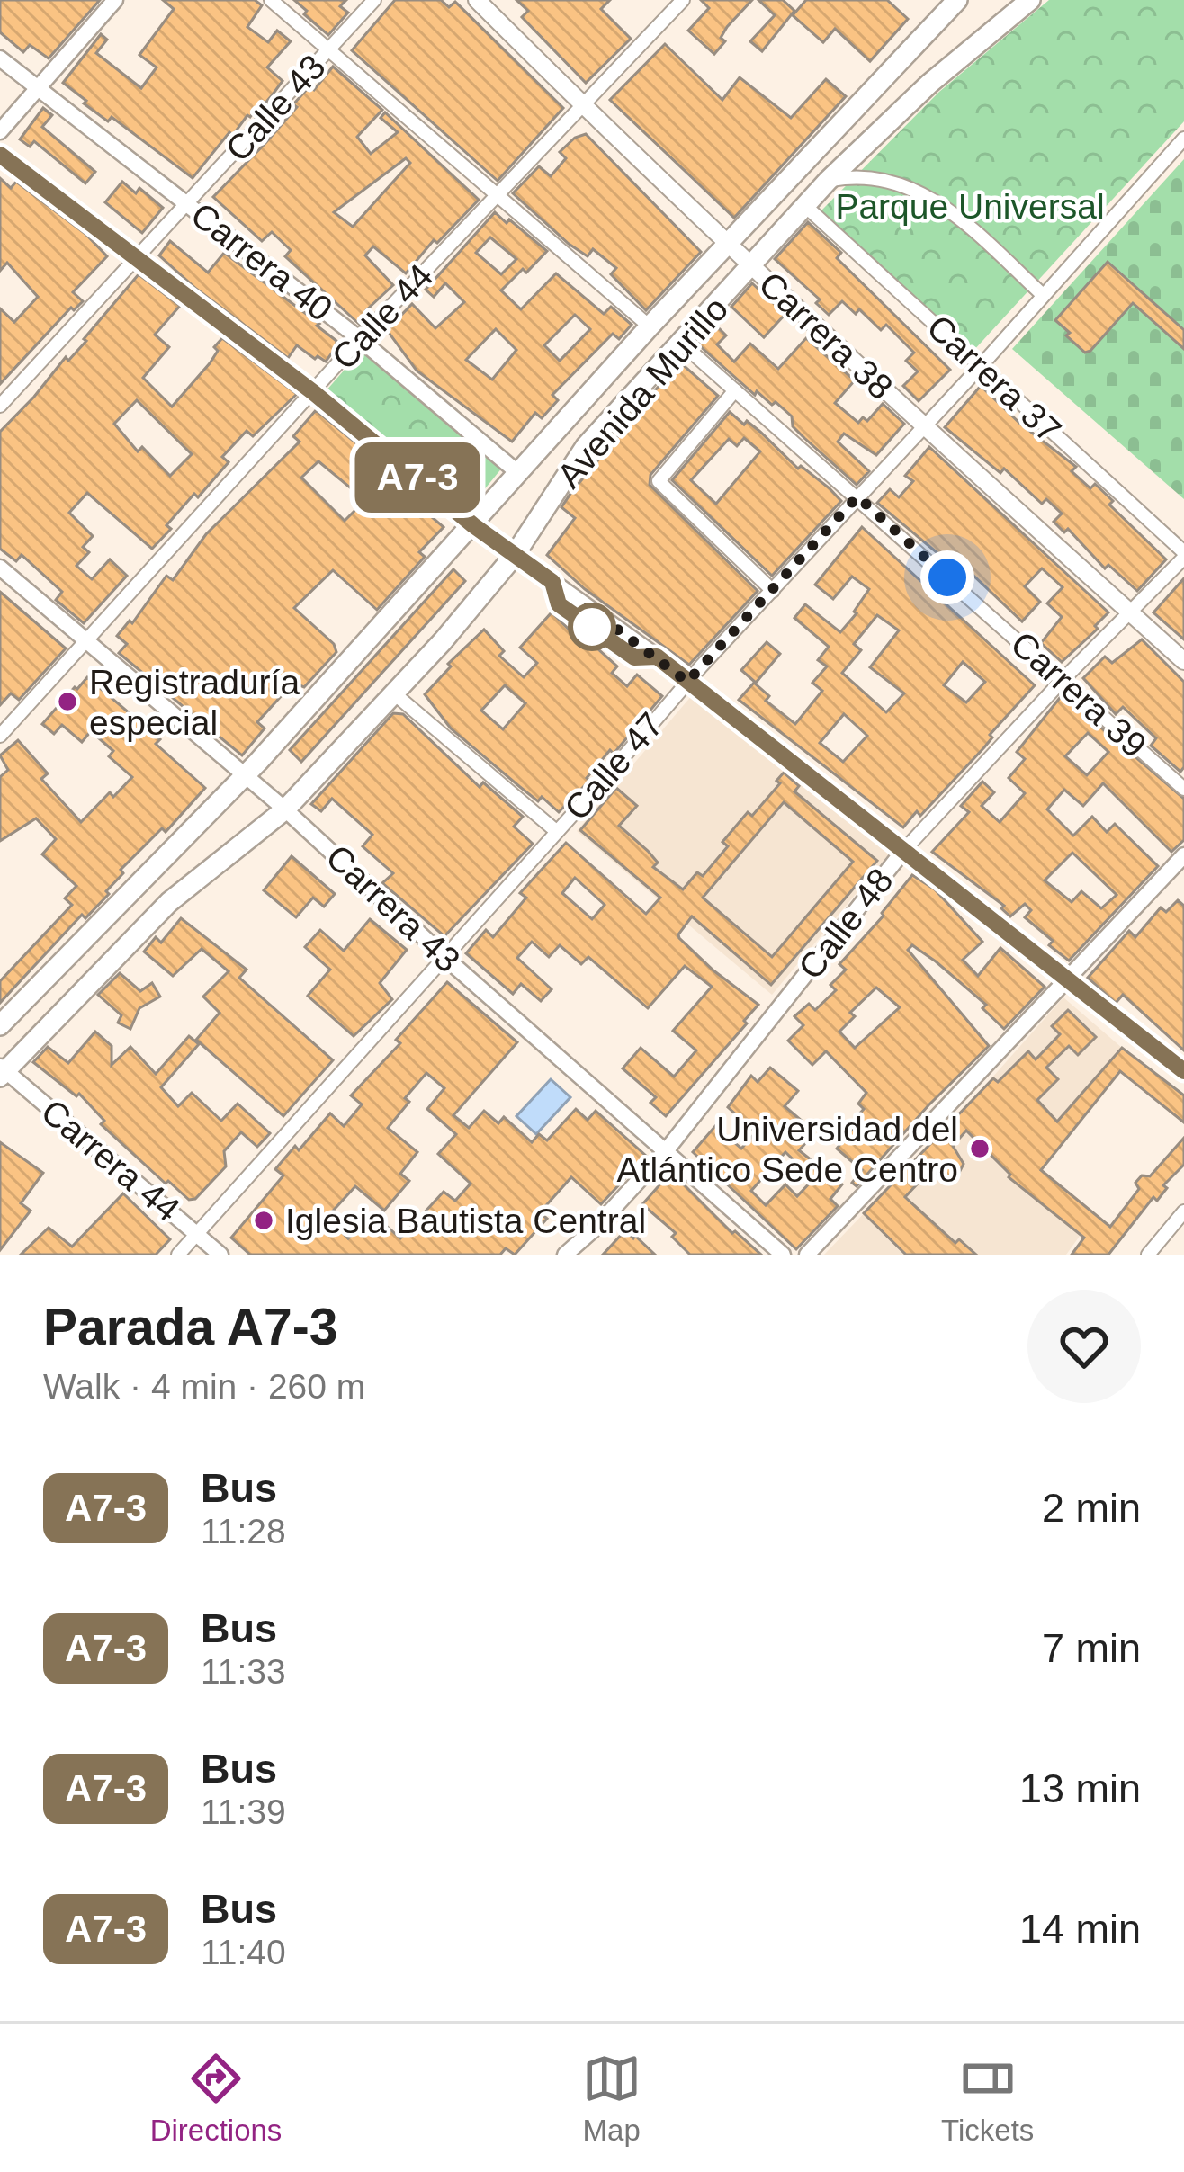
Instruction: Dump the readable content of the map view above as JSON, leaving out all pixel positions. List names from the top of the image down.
{
  "streets": {
    "main road": ["Carrera 38", "Avenida Murillo"],
    "street": [
      "Calle 43",
      "Carrera 40",
      "Calle 44",
      "Carrera 37",
      "Carrera 39",
      "Calle 47",
      "Carrera 43",
      "Calle 48",
      "Carrera 44"
    ]
  },
  "crossings": [
    ["Calle 43", "Carrera 40"],
    ["Carrera 40", "Calle 44"],
    ["Carrera 40", "Avenida Murillo"],
    ["Calle 44", "Carrera 38"],
    ["Calle 44", "Carrera 43"],
    ["Carrera 38", "Avenida Murillo"],
    ["Carrera 38", "Calle 47"],
    ["Carrera 38", "Calle 48"],
    ["Carrera 37", "Avenida Murillo"],
    ["Carrera 37", "Calle 47"],
    ["Carrera 37", "Calle 48"],
    ["Avenida Murillo", "Carrera 39"],
    ["Avenida Murillo", "Carrera 43"],
    ["Avenida Murillo", "Carrera 44"],
    ["Carrera 39", "Calle 47"],
    ["Carrera 39", "Calle 48"],
    ["Calle 47", "Carrera 43"],
    ["Calle 47", "Carrera 44"],
    ["Carrera 43", "Calle 48"]
  ],
  "parks": ["Parque Universal"],
  "places": ["Registraduría especial", "Universidad del Atlántico Sede Centro", "Iglesia Bautista Central"],
  "lines": ["bus line A7-3"],
  "page": {
    "on_map": "A7-3",
    "heading": ["Parada A7-3", "Walk · 4 min · 260 m"],
    "list": [
      {
        "mark": "A7-3",
        "name": "Bus",
        "note": "11:28",
        "value": "2 min"
      },
      {
        "mark": "A7-3",
        "name": "Bus",
        "note": "11:33",
        "value": "7 min"
      },
      {
        "mark": "A7-3",
        "name": "Bus",
        "note": "11:39",
        "value": "13 min"
      },
      {
        "mark": "A7-3",
        "name": "Bus",
        "note": "11:40",
        "value": "14 min"
      }
    ],
    "tabs": ["Directions", "Map", "Tickets"]
  }
}
